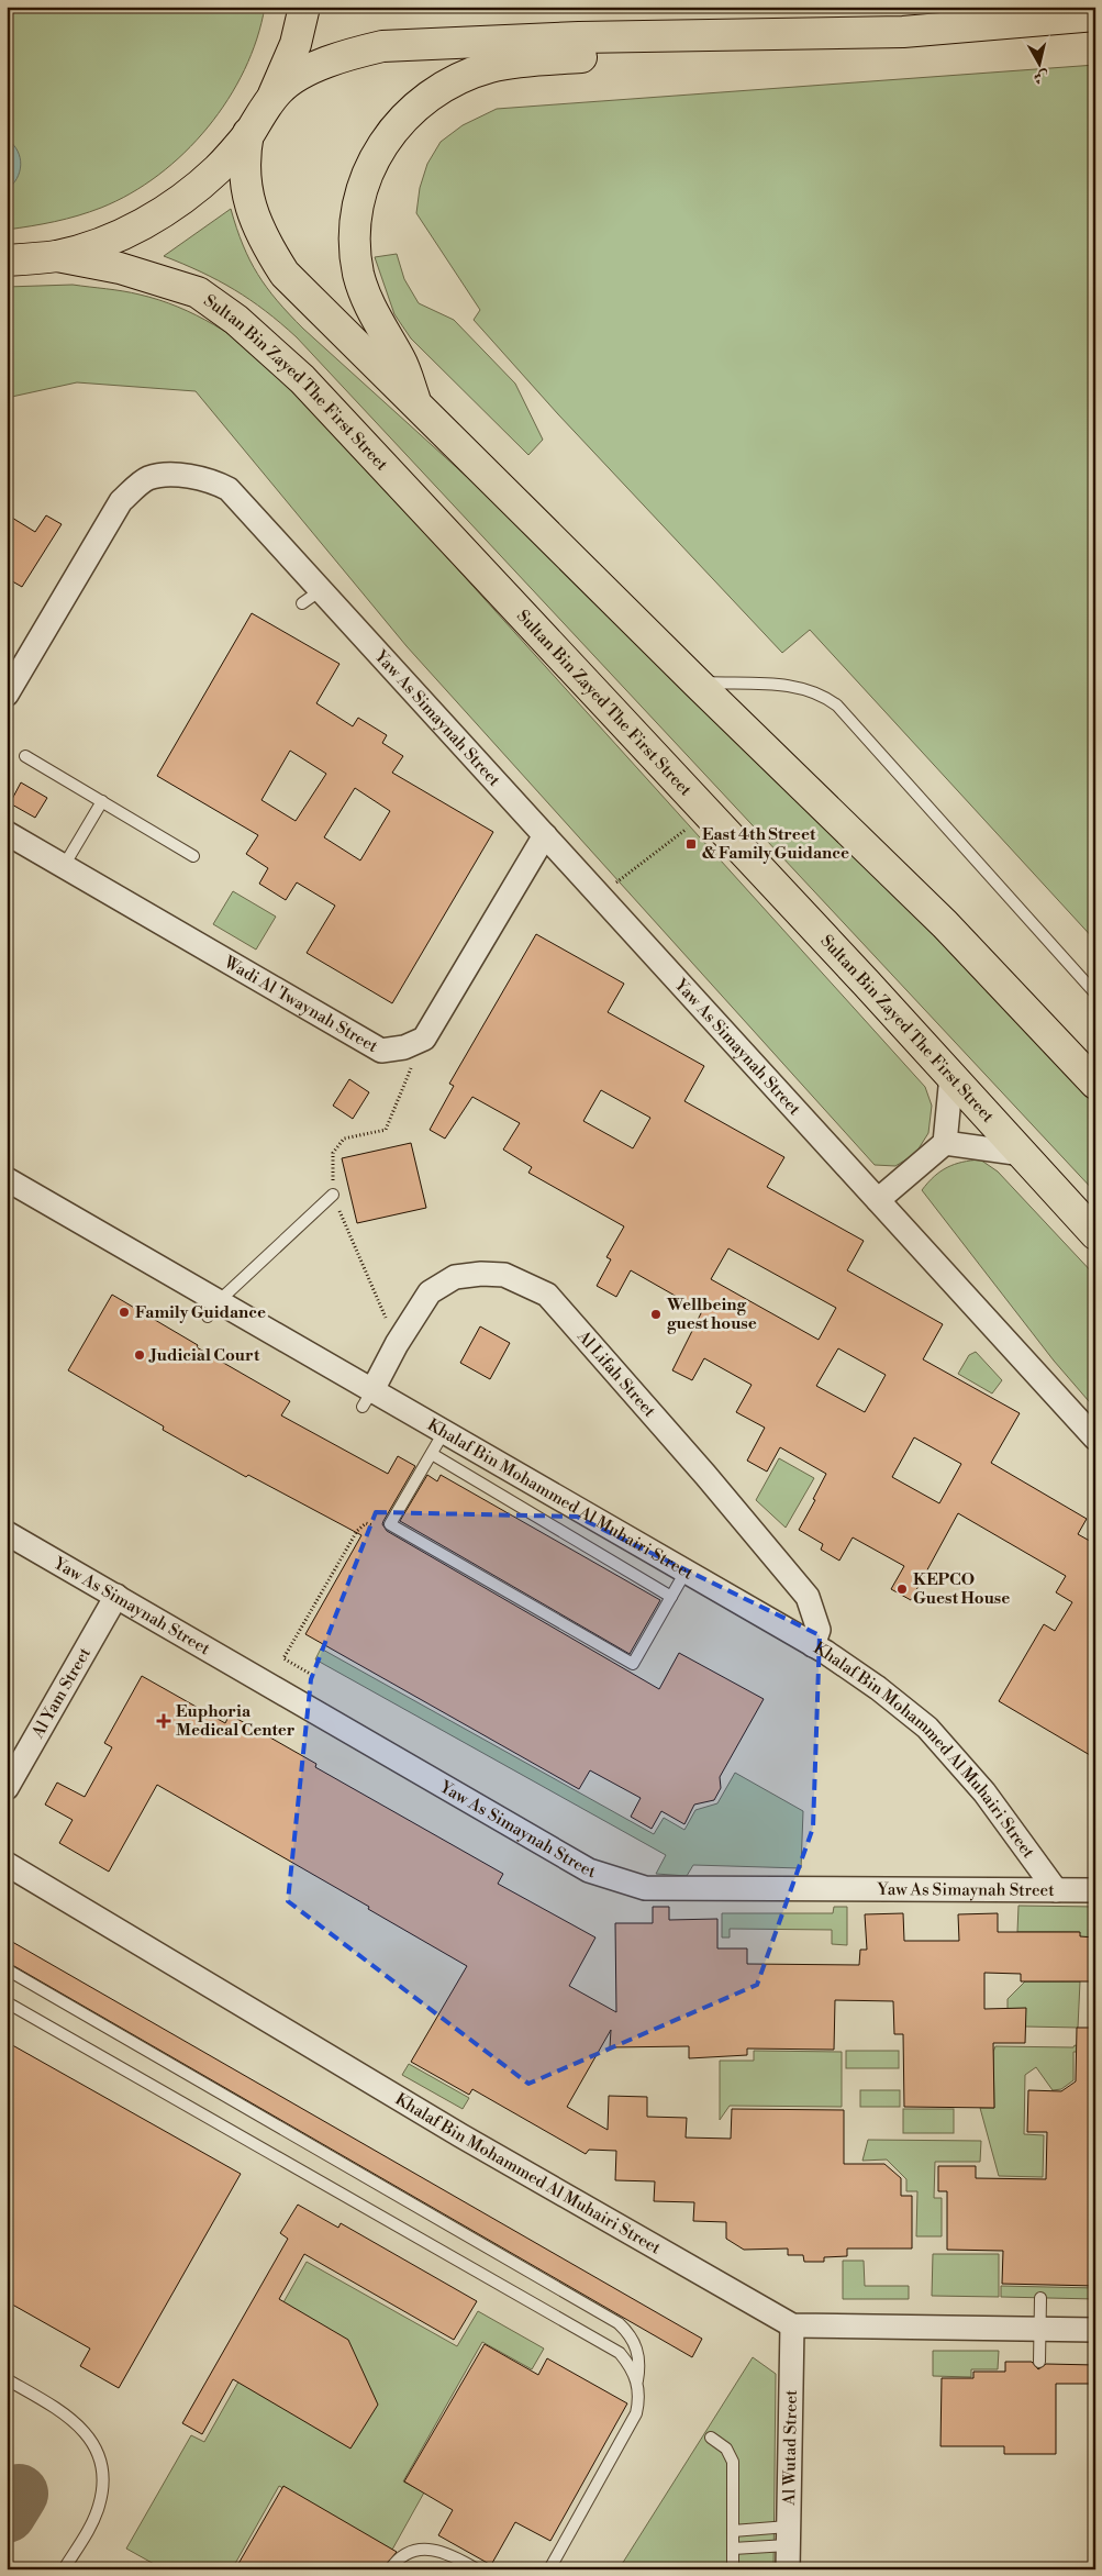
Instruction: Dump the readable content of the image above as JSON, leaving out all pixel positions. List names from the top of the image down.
{
  "streets": {
    "main road": ["Sultan Bin Zayed The First Street"],
    "street": [
      "Yaw As Simaynah Street",
      "Wadi Al 'Iwaynah Street",
      "Al Lifah Street",
      "Khalaf Bin Mohammed Al Muhairi Street",
      "Al Yam Street",
      "Al Wutad Street"
    ]
  },
  "crossings": [
    ["Yaw As Simaynah Street", "Khalaf Bin Mohammed Al Muhairi Street"],
    ["Yaw As Simaynah Street", "Al Yam Street"],
    ["Al Lifah Street", "Khalaf Bin Mohammed Al Muhairi Street"],
    ["Khalaf Bin Mohammed Al Muhairi Street", "Al Wutad Street"]
  ],
  "places": {
    "transit": ["East 4th Street & Family Guidance"],
    "other": [
      "Family Guidance",
      "Wellbeing guest house",
      "Judicial Court",
      "KEPCO Guest House"
    ],
    "health": ["Euphoria Medical Center"]
  },
  "north": "bottom"
}
